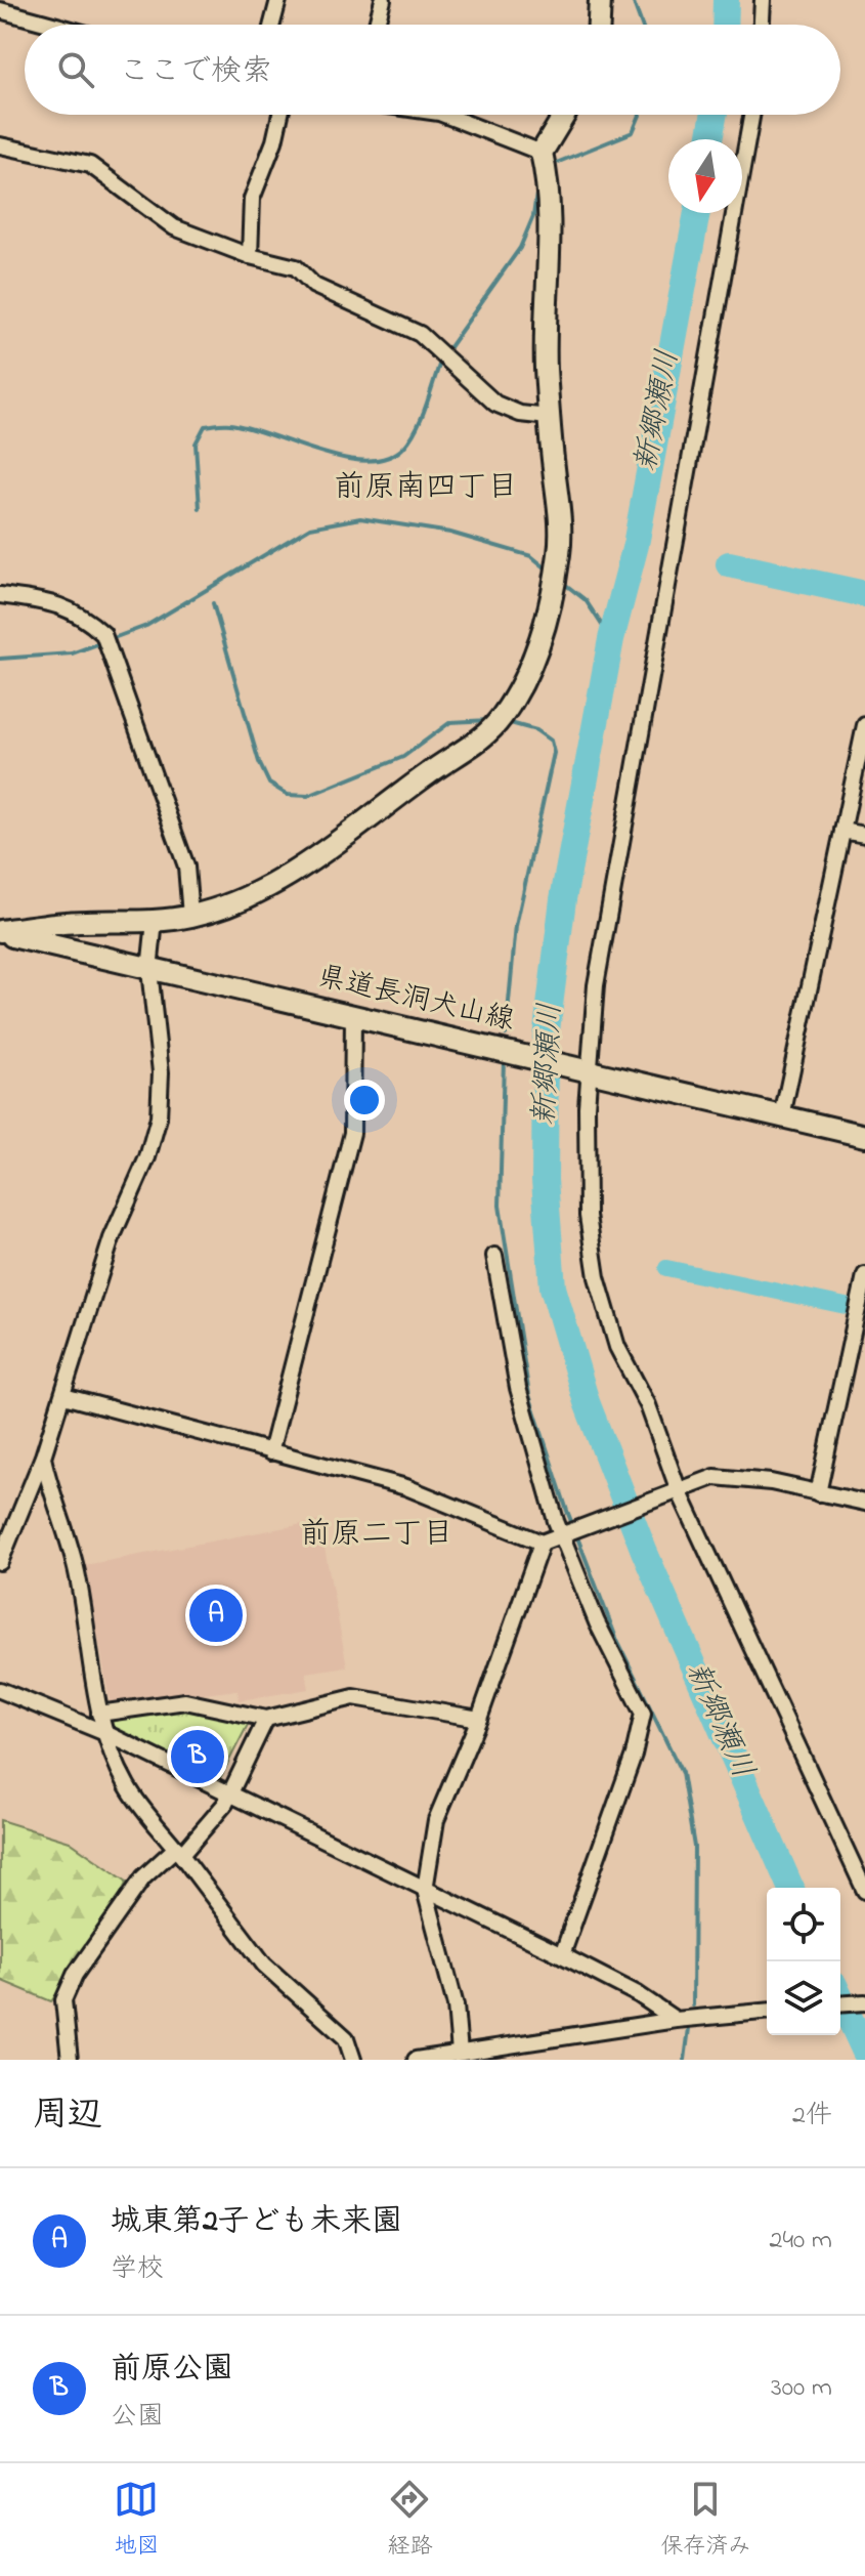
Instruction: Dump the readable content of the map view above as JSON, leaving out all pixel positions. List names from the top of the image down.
{
  "streets": {
    "street": ["県道長洞犬山線"]
  },
  "districts": ["前原南四丁目", "前原二丁目"],
  "water": ["新郷瀬川"],
  "north": "bottom",
  "page": {
    "search": "ここで検索",
    "pins": ["A", "B"],
    "heading": ["周辺", "2件"],
    "list": [
      {
        "mark": "A",
        "name": "城東第2子ども未来園",
        "note": "学校",
        "value": "240 m"
      },
      {
        "mark": "B",
        "name": "前原公園",
        "note": "公園",
        "value": "300 m"
      }
    ],
    "nav": ["地図", "経路", "保存済み"]
  }
}
